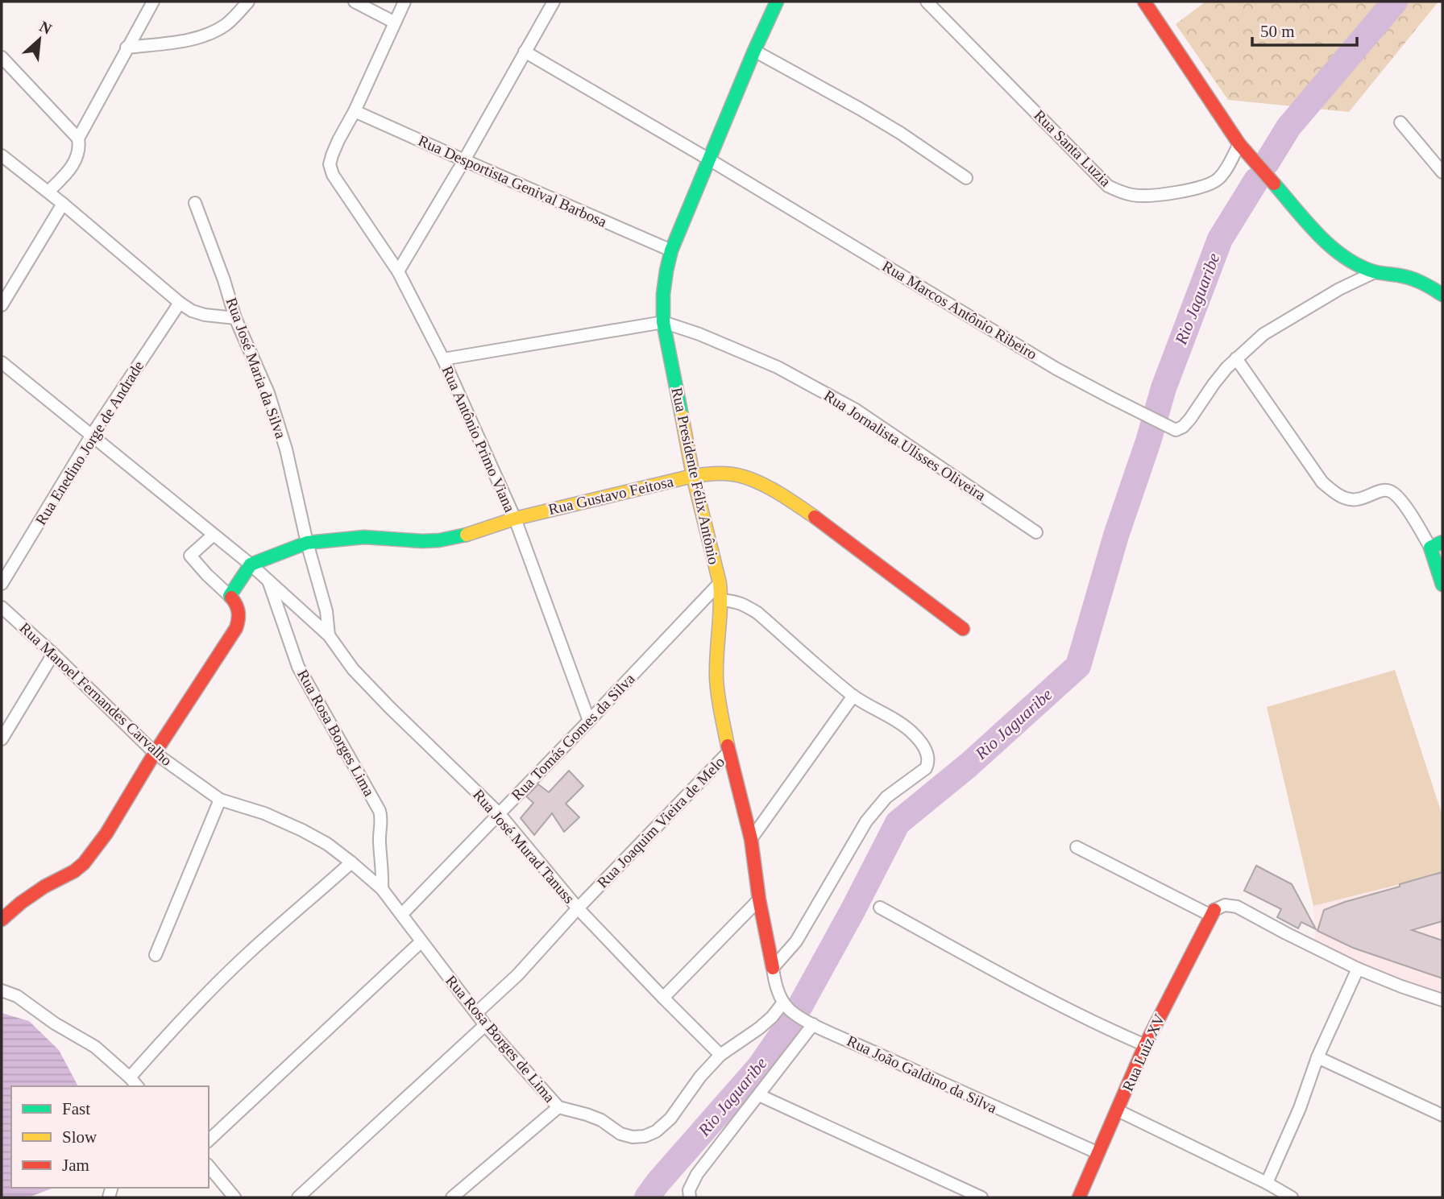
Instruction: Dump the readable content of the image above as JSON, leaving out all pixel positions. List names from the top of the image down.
{
  "streets": {
    "street": [
      "Rua Santa Luzia",
      "Rua Desportista Genival Barbosa",
      "Rua Marcos Antônio Ribeiro",
      "Rua José Maria da Silva",
      "Rua Antônio Primo Viana",
      "Rua Enedino Jorge de Andrade",
      "Rua Jornalista Ulisses Oliveira",
      "Rua Presidente Félix Antônio",
      "Rua Gustavo Feitosa",
      "Rua Manoel Fernandes Carvalho",
      "Rua Rosa Borges Lima",
      "Rua Tomás Gomes da Silva",
      "Rua Joaquim Vieira de Melo",
      "Rua José Murad Tanuss",
      "Rua Rosa Borges de Lima",
      "Rua Luiz XV",
      "Rua João Galdino da Silva"
    ]
  },
  "crossings": [
    ["Rua Desportista Genival Barbosa", "Rua Antônio Primo Viana"],
    ["Rua Desportista Genival Barbosa", "Rua Presidente Félix Antônio"],
    ["Rua Marcos Antônio Ribeiro", "Rua Presidente Félix Antônio"],
    ["Rua José Maria da Silva", "Rua Gustavo Feitosa"],
    ["Rua José Maria da Silva", "Rua José Murad Tanuss"],
    ["Rua Antônio Primo Viana", "Rua Jornalista Ulisses Oliveira"],
    ["Rua Antônio Primo Viana", "Rua Gustavo Feitosa"],
    ["Rua Antônio Primo Viana", "Rua Tomás Gomes da Silva"],
    ["Rua Enedino Jorge de Andrade", "Rua José Murad Tanuss"],
    ["Rua Jornalista Ulisses Oliveira", "Rua Presidente Félix Antônio"],
    ["Rua Presidente Félix Antônio", "Rua Gustavo Feitosa"],
    ["Rua Presidente Félix Antônio", "Rua Tomás Gomes da Silva"],
    ["Rua Presidente Félix Antônio", "Rua Joaquim Vieira de Melo"],
    ["Rua Gustavo Feitosa", "Rua José Murad Tanuss"],
    ["Rua Manoel Fernandes Carvalho", "Rua Rosa Borges de Lima"],
    ["Rua Rosa Borges Lima", "Rua José Murad Tanuss"],
    ["Rua Rosa Borges Lima", "Rua Rosa Borges de Lima"],
    ["Rua Tomás Gomes da Silva", "Rua José Murad Tanuss"],
    ["Rua Tomás Gomes da Silva", "Rua Rosa Borges de Lima"],
    ["Rua Joaquim Vieira de Melo", "Rua José Murad Tanuss"],
    ["Rua Joaquim Vieira de Melo", "Rua Rosa Borges de Lima"],
    ["Rua José Murad Tanuss", "Rua Rosa Borges de Lima"],
    ["Rua Rosa Borges de Lima", "Rua João Galdino da Silva"],
    ["Rua Luiz XV", "Rua João Galdino da Silva"]
  ],
  "water": ["Rio Jaguaribe"],
  "legend": ["Fast", "Slow", "Jam"],
  "scale_bar": "50 m",
  "north": "top right"
}
